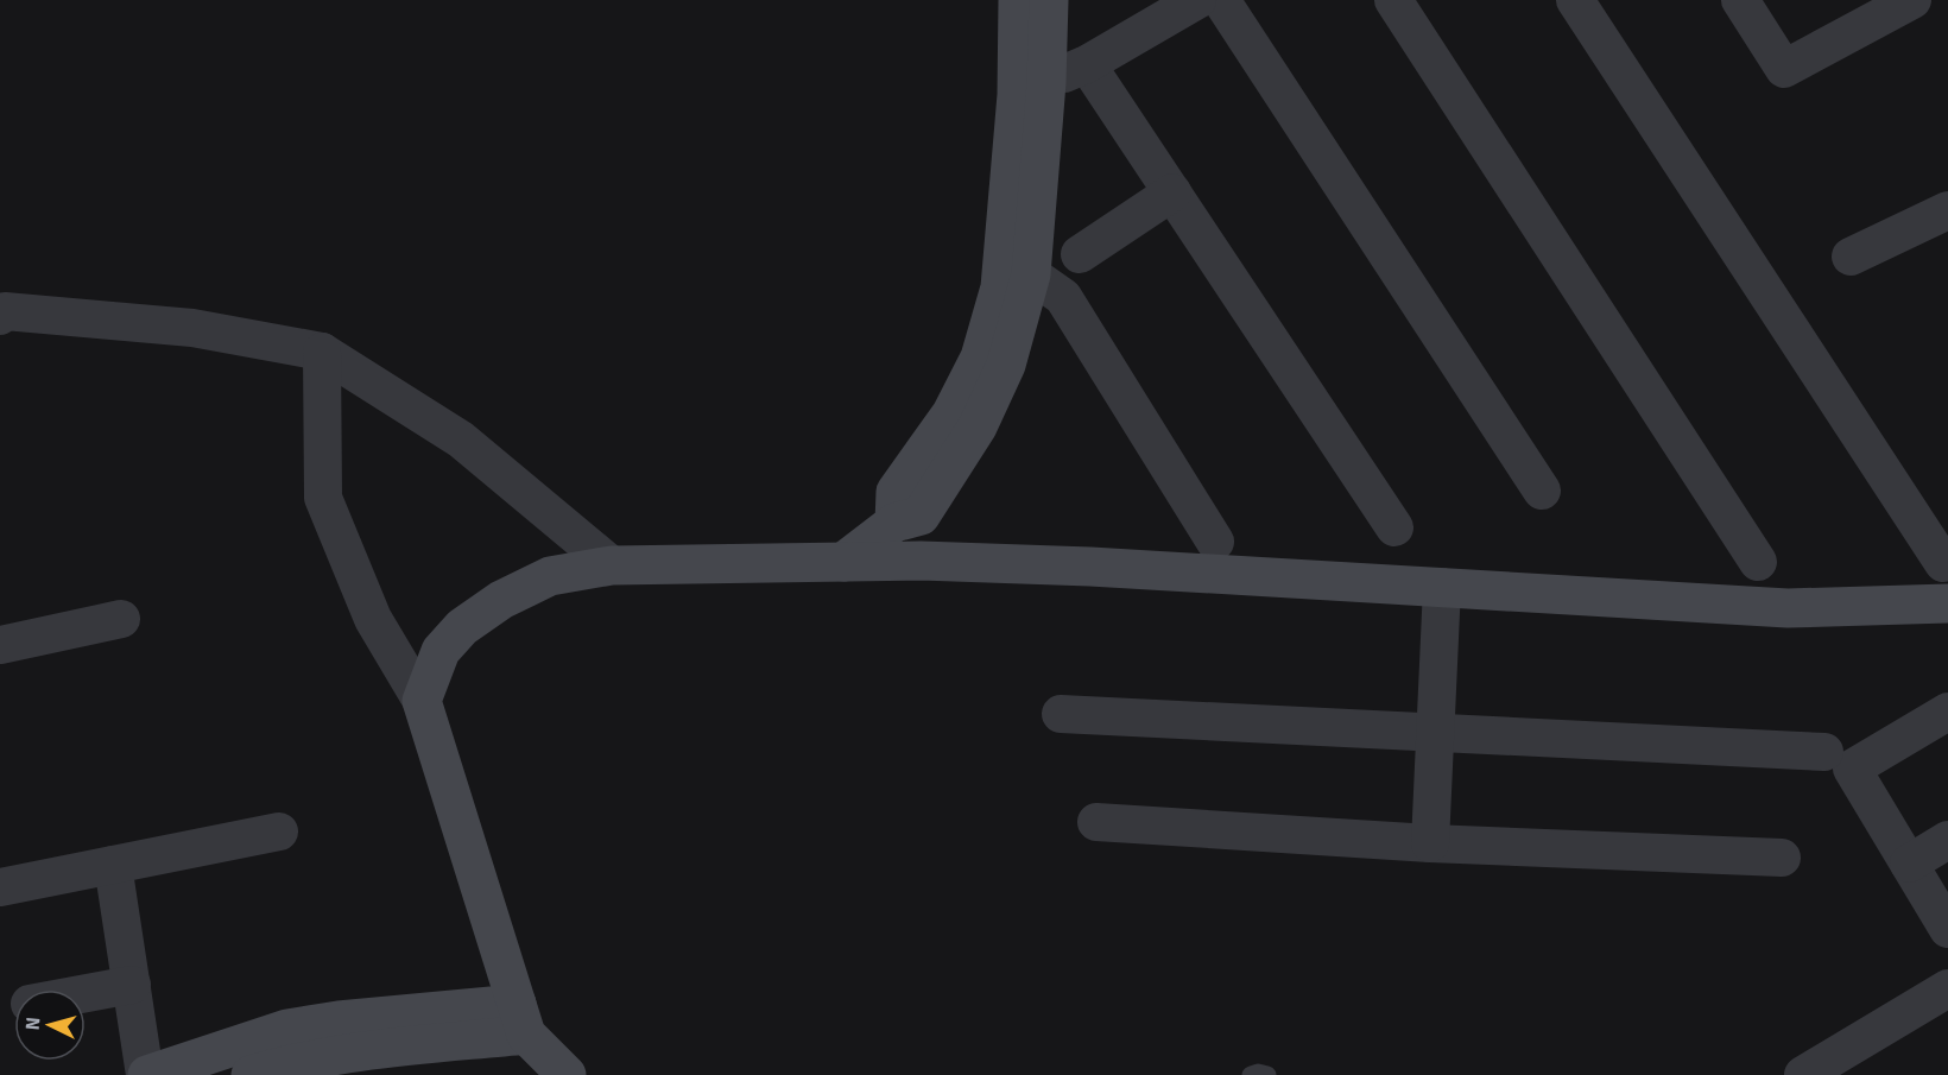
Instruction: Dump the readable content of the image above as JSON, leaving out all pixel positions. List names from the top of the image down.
{
  "north": "left"
}
